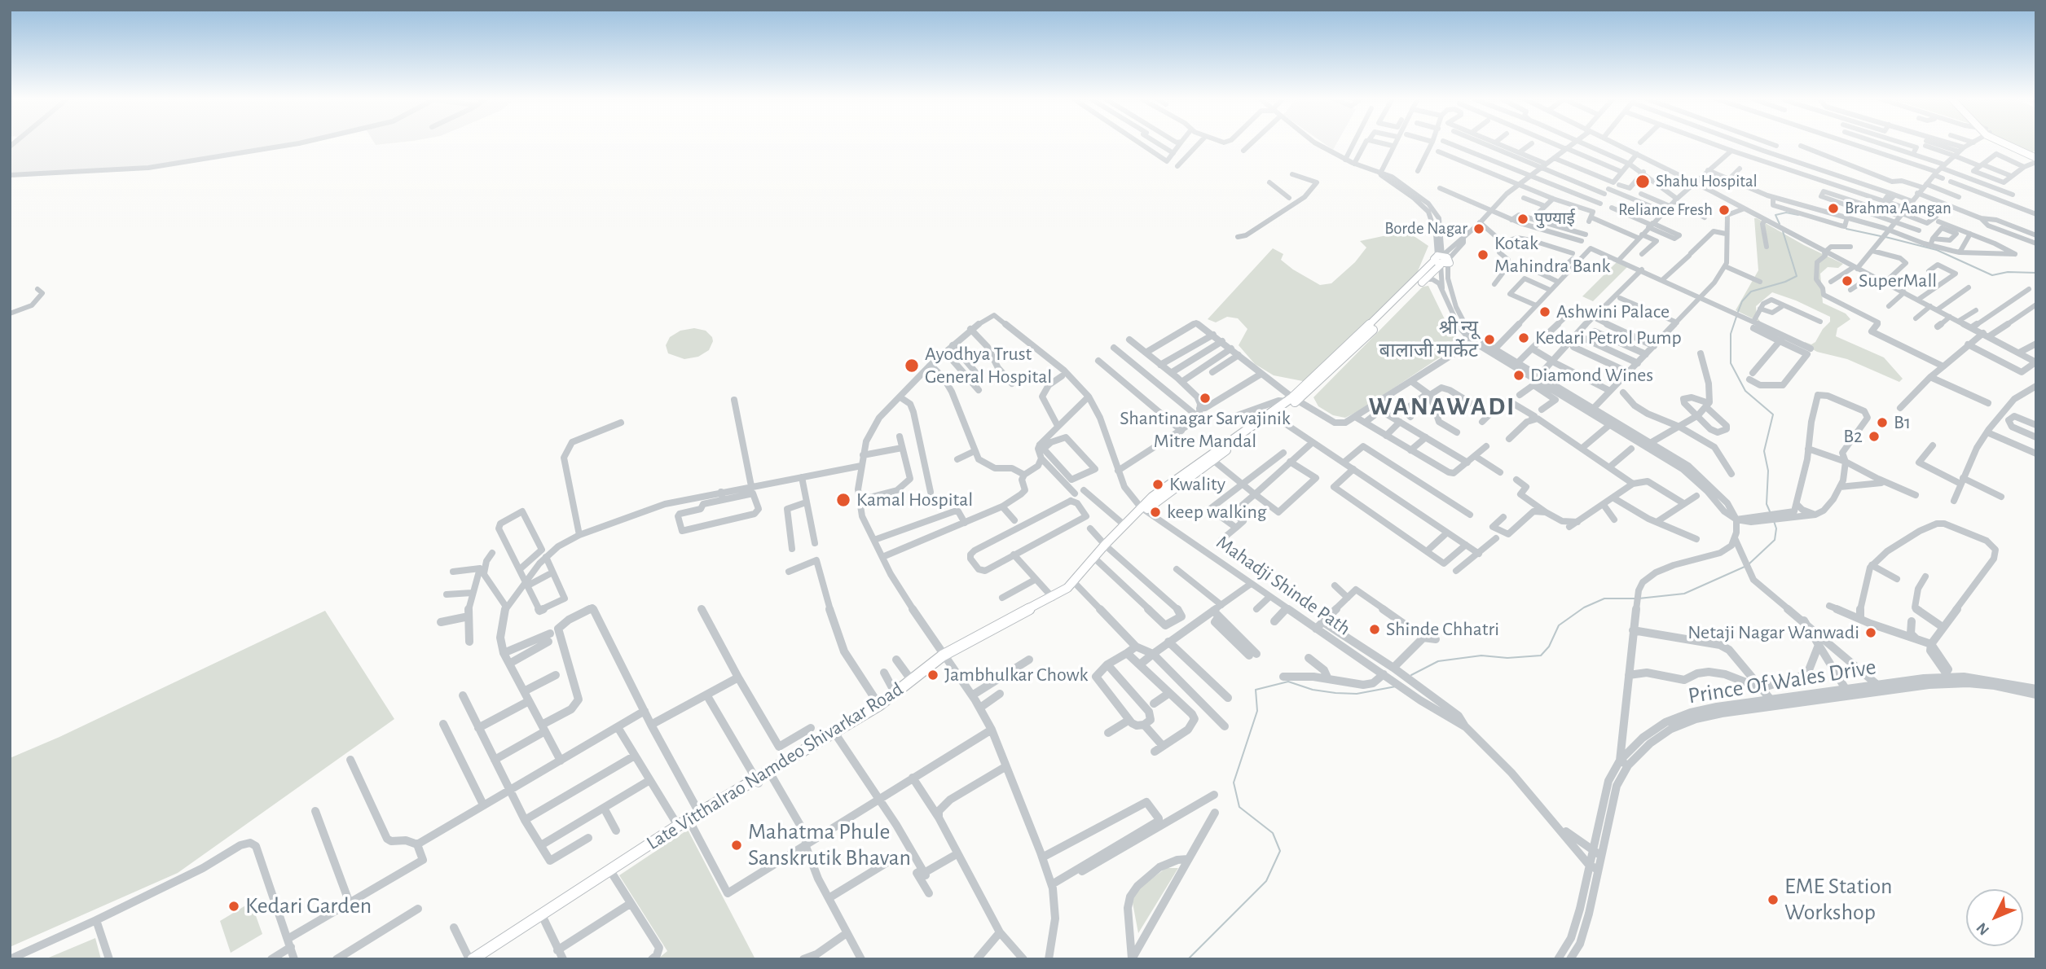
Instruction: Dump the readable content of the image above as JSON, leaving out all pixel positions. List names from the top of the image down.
{
  "streets": {
    "main road": ["Late Vitthalrao Namdeo Shivarkar Road"],
    "street": ["Mahadji Shinde Path", "Prince Of Wales Drive"]
  },
  "crossings": [
    ["Mahadji Shinde Path", "Prince Of Wales Drive"],
    ["Mahadji Shinde Path", "Late Vitthalrao Namdeo Shivarkar Road"]
  ],
  "districts": ["WANAWADI"],
  "places": [
    "Shahu Hospital",
    "Brahma Aangan",
    "Reliance Fresh",
    "पुण्याई",
    "Borde Nagar",
    "Kotak Mahindra Bank",
    "SuperMall",
    "Ashwini Palace",
    "Kedari Petrol Pump",
    "श्री न्यू बालाजी मार्केट",
    "Ayodhya Trust General Hospital",
    "Diamond Wines",
    "Shantinagar Sarvajinik Mitre Mandal",
    "B1",
    "B2",
    "Kwality",
    "Kamal Hospital",
    "keep walking",
    "Shinde Chhatri",
    "Netaji Nagar Wanwadi",
    "Jambhulkar Chowk",
    "Mahatma Phule Sanskrutik Bhavan",
    "EME Station Workshop",
    "Kedari Garden"
  ],
  "north": "bottom left"
}
